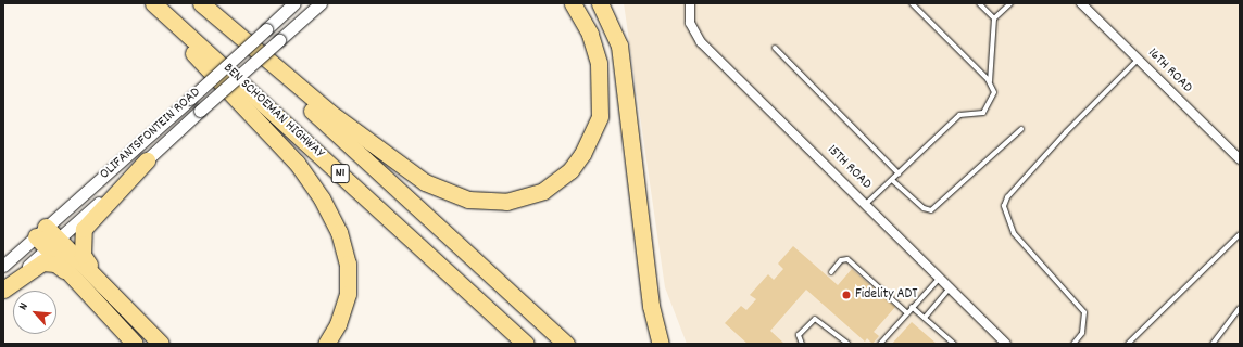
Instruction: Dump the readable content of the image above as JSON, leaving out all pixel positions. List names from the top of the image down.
{
  "streets": {
    "highway": ["BEN SCHOEMAN HIGHWAY", "N1"],
    "main road": ["OLIFANTSFONTEIN ROAD"],
    "street": ["16TH ROAD", "15TH ROAD"]
  },
  "places": ["Fidelity ADT"],
  "north": "top left"
}
